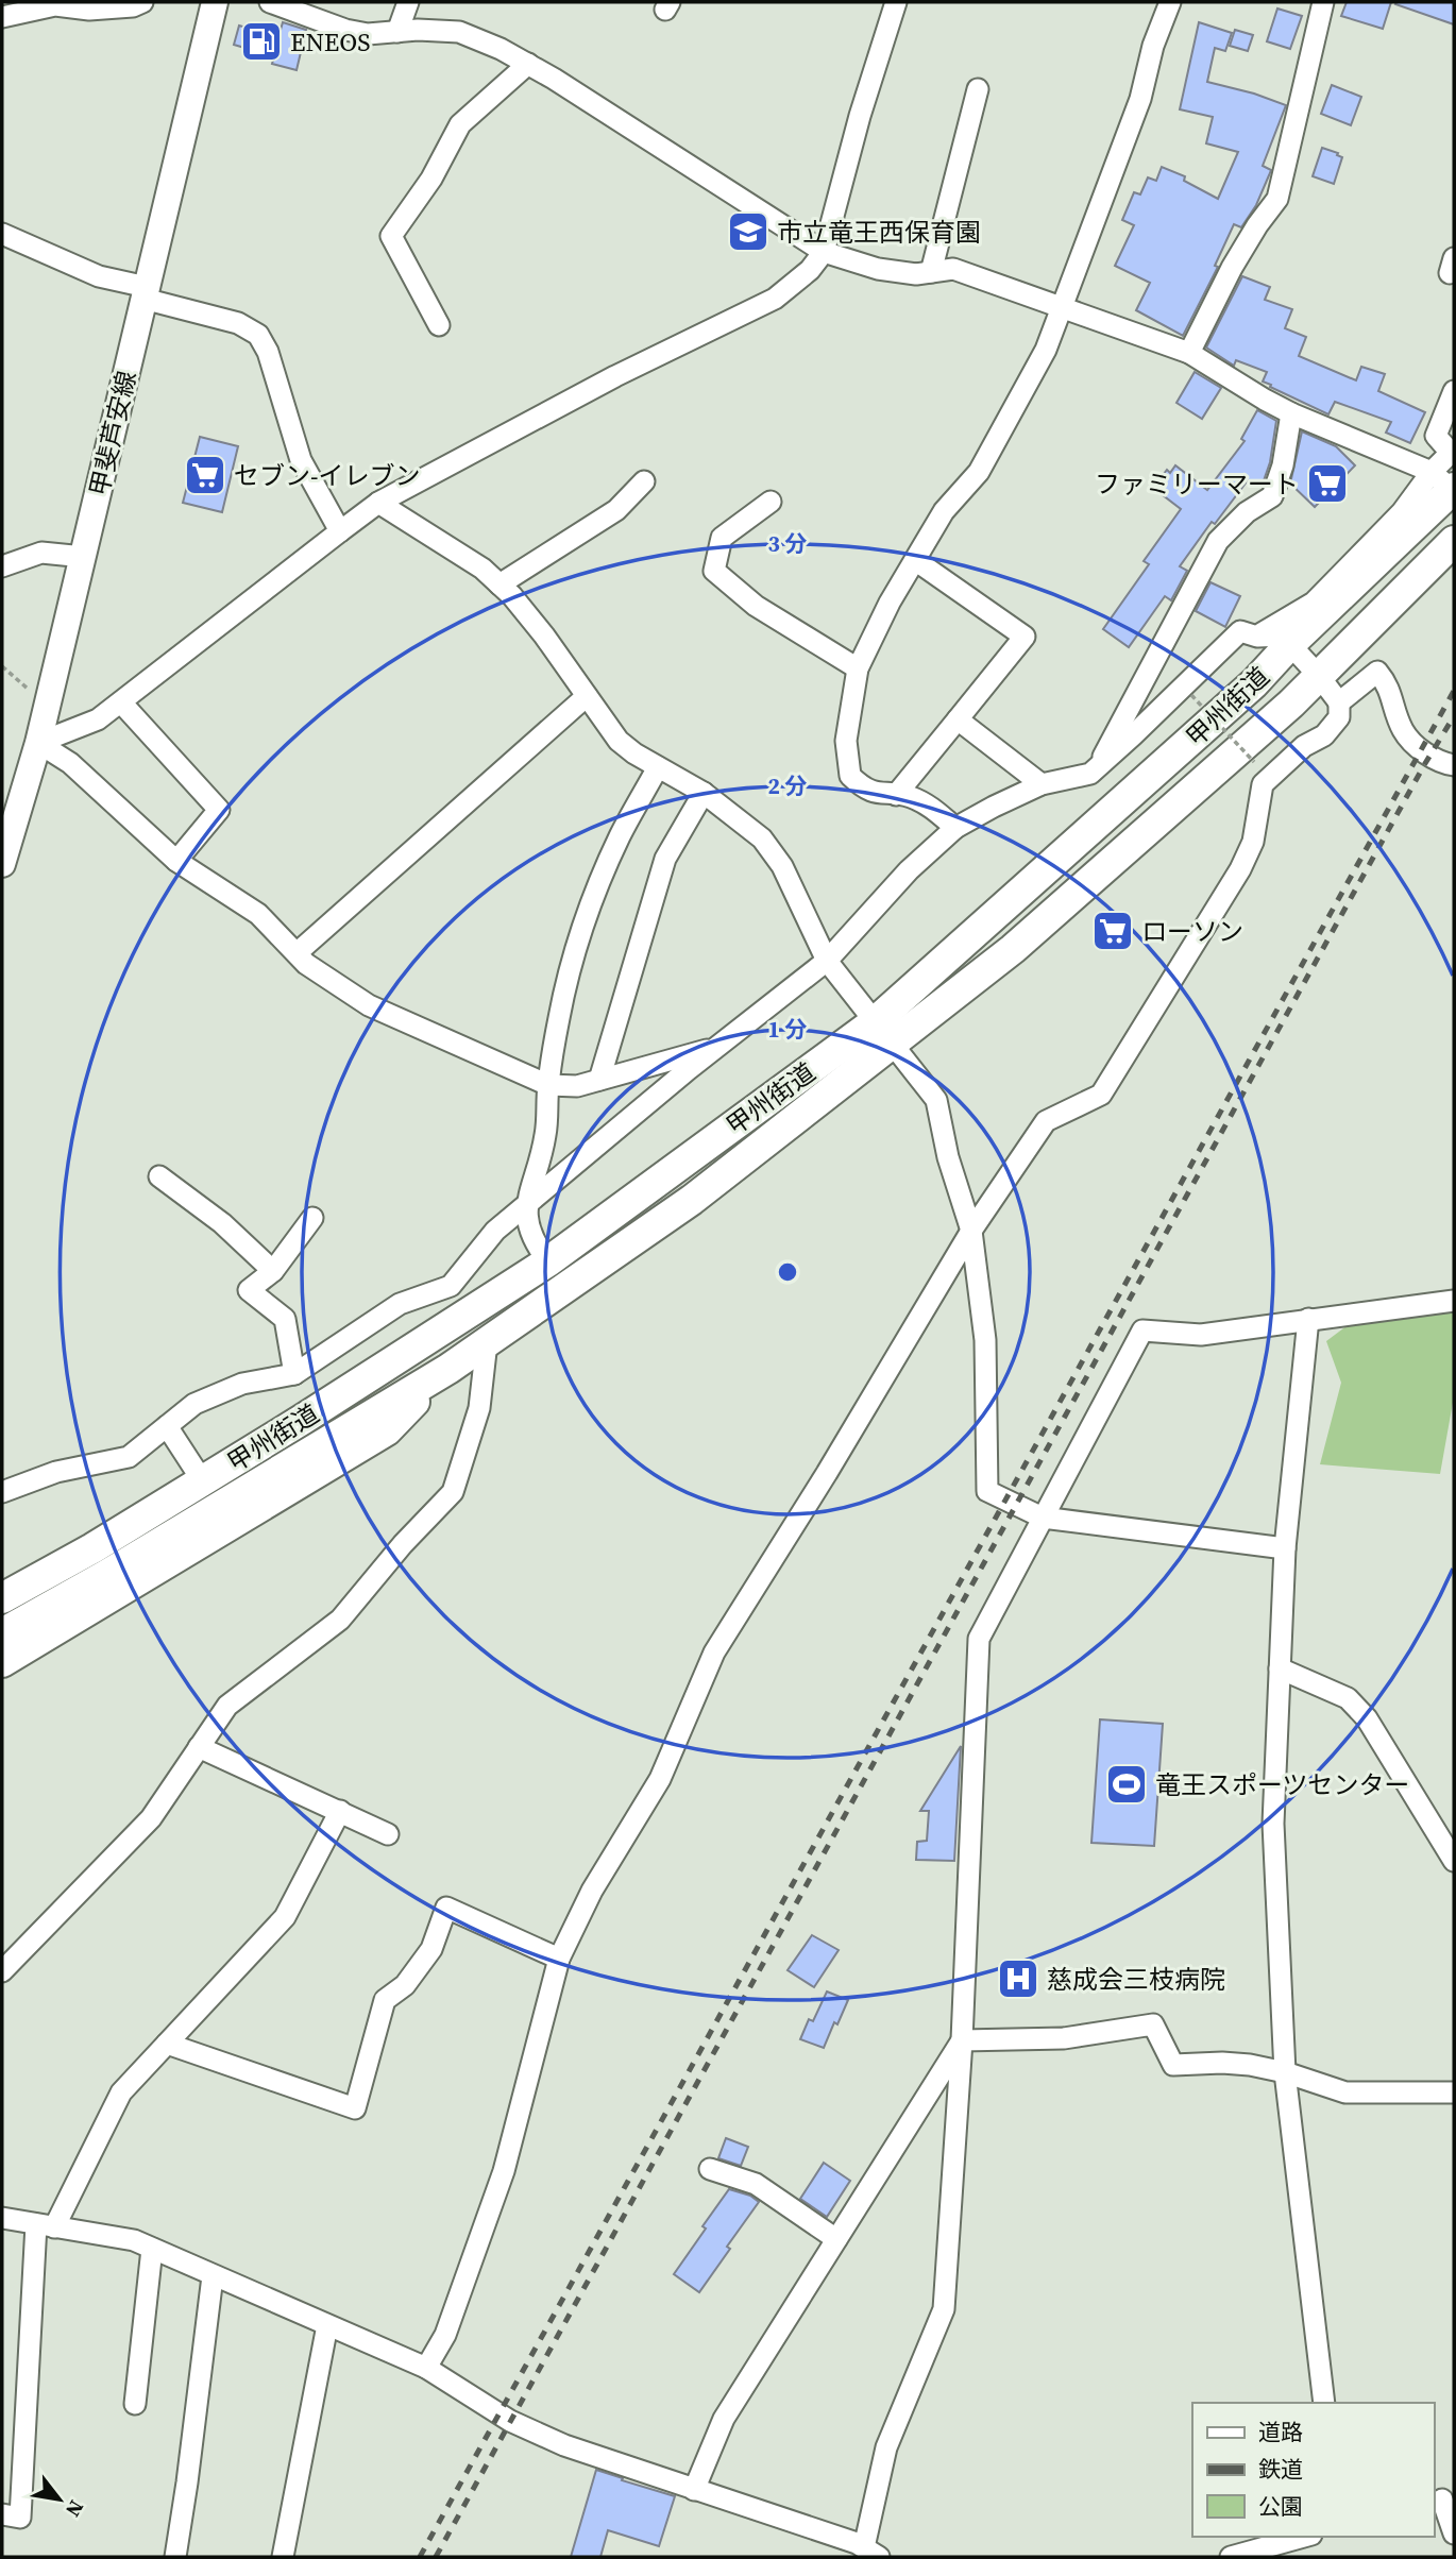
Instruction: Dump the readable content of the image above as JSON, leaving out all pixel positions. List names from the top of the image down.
{
  "streets": {
    "highway": ["甲州街道"],
    "main road": ["甲斐芦安線"]
  },
  "places": {
    "fuel station": ["ENEOS"],
    "school or university": ["市立竜王西保育園"],
    "supermarket": ["セブン-イレブン", "ファミリーマート", "ローソン"],
    "sports": ["竜王スポーツセンター"],
    "hospital": ["慈成会三枝病院"]
  },
  "legend": ["道路", "鉄道", "公園"],
  "north": "bottom right",
  "rings": ["3 分", "2 分", "1 分"]
}
